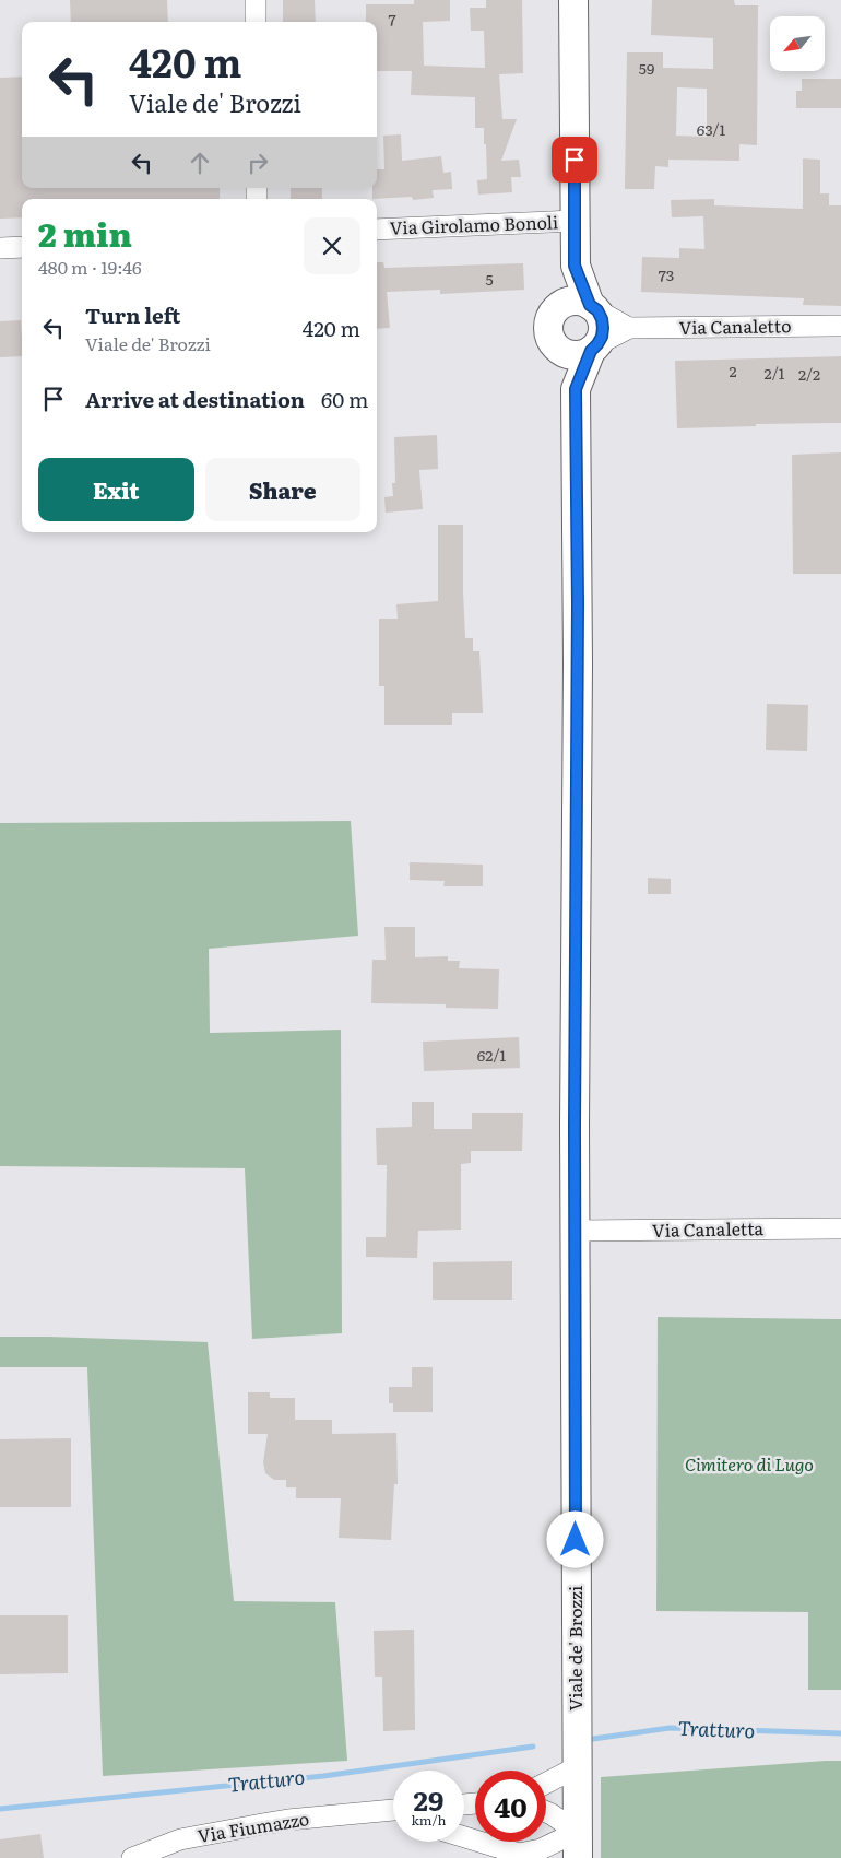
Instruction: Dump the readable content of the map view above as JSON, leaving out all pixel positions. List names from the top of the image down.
{
  "streets": {
    "street": [
      "Via Girolamo Bonoli",
      "Via Canaletto",
      "Via Canaletta",
      "Viale de' Brozzi",
      "Via Fiumazzo"
    ]
  },
  "crossings": [
    ["Via Girolamo Bonoli", "Viale de' Brozzi"],
    ["Via Canaletto", "Viale de' Brozzi"],
    ["Via Canaletta", "Viale de' Brozzi"]
  ],
  "water": ["Tratturo"],
  "parks": ["Cimitero di Lugo"],
  "house_numbers": [
    "7",
    "59",
    "63/1",
    "73",
    "5",
    "2",
    "2/1",
    "2/2",
    "62/1"
  ],
  "north": "bottom left",
  "page": {
    "turn": ["420 m", "Viale de' Brozzi"],
    "heading": ["2 min", "480 m · 19:46"],
    "list": [
      {
        "name": "Turn left",
        "note": "Viale de' Brozzi",
        "value": "420 m"
      },
      {
        "name": "Arrive at destination",
        "value": "60 m"
      }
    ],
    "buttons": ["Exit", "Share"],
    "speed": "29 km/h",
    "limit": "40"
  }
}
